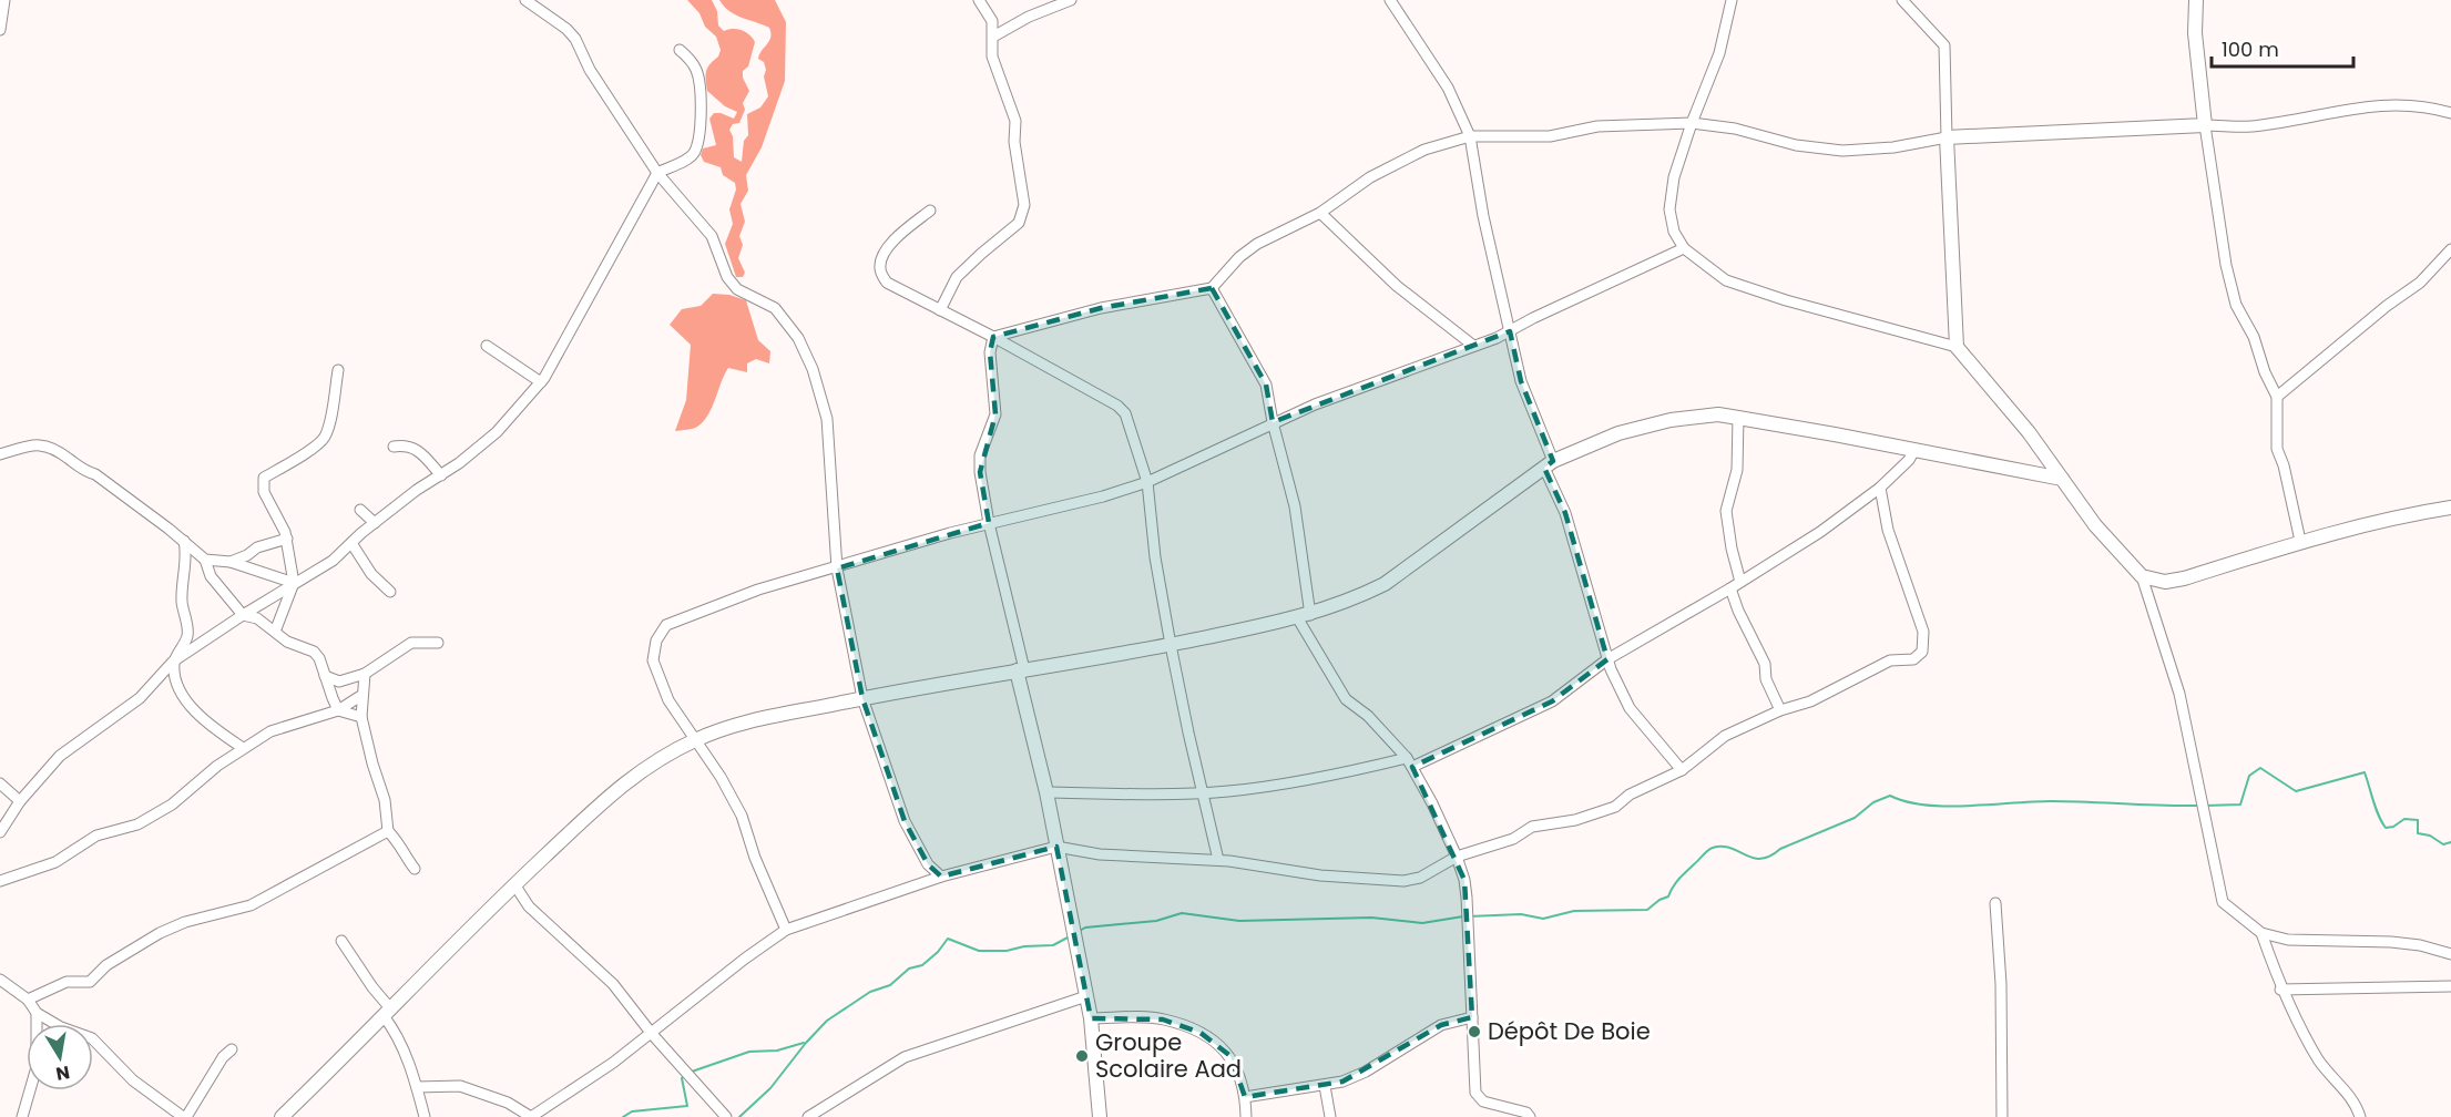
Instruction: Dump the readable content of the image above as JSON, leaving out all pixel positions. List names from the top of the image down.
{
  "places": ["Dépôt De Boie", "Groupe Scolaire Aad"],
  "scale_bar": "100 m",
  "north": "bottom"
}
